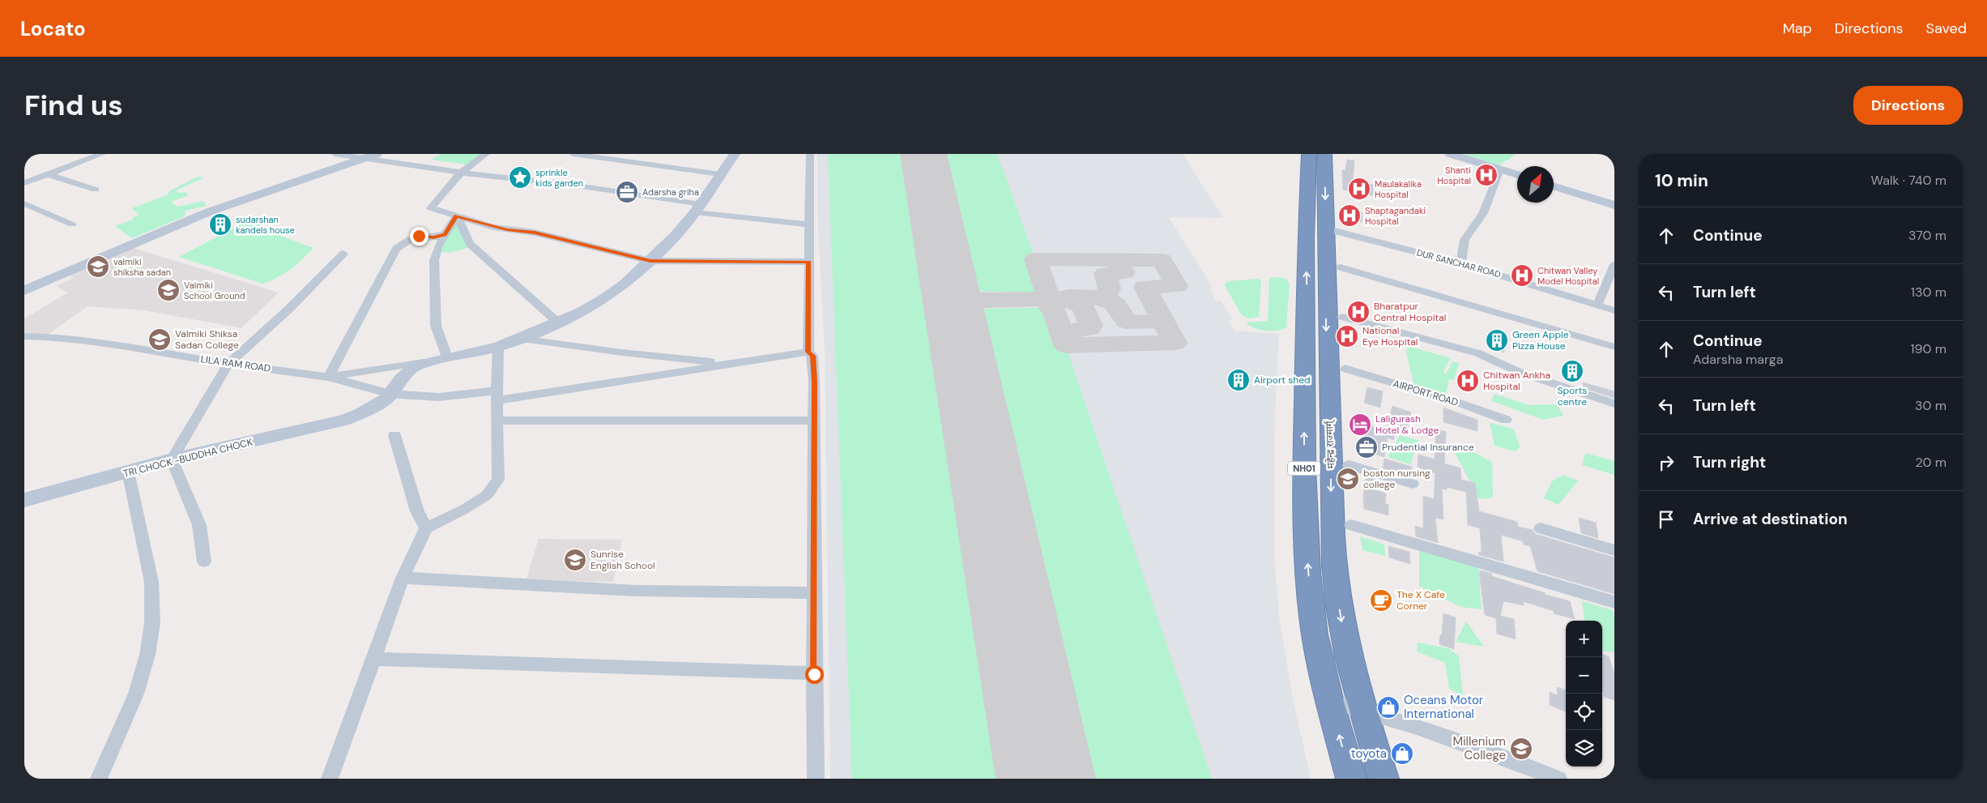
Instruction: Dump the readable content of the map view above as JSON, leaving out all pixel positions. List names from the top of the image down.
{
  "streets": {
    "highway": ["महेन्द्र राज्मार्ग्", "NH01"],
    "street": [
      "DUR SANCHAR ROAD",
      "LILA RAM ROAD",
      "AIRPORT ROAD",
      "TRI CHOCK -BUDDHA CHOCK"
    ]
  },
  "crossings": [
    ["DUR SANCHAR ROAD", "महेन्द्र राज्मार्ग्"],
    ["LILA RAM ROAD", "TRI CHOCK -BUDDHA CHOCK"]
  ],
  "places": {
    "hospital": [
      "Shanti Hospital",
      "Maulakalika Hospital",
      "Shaptagandaki Hospital",
      "Chitwan Valley Model Hospital",
      "Bharatpur Central Hospital",
      "National Eye Hospital",
      "Chitwan Ankha Hospital"
    ],
    "place": ["sprinkle kids garden"],
    "office": ["Adarsha griha", "Prudential Insurance"],
    "building": [
      "sudarshan kandels house",
      "Green Apple Pizza House",
      "Sports centre",
      "Airport shed"
    ],
    "school or university": [
      "valmiki shiksha sadan",
      "Valmiki School Ground",
      "Valmiki Shiksa Sadan College",
      "boston nursing college",
      "Sunrise English School",
      "Millenium College"
    ],
    "hotel": ["Laligurash Hotel & Lodge"],
    "cafe": ["The X Cafe Corner"],
    "shop": ["Oceans Motor International", "toyota"]
  },
  "north": "top right",
  "page": {
    "header": "Locato",
    "nav": ["Map", "Directions", "Saved"],
    "buttons": "Directions",
    "title": "Find us",
    "heading": ["10 min", "Walk · 740 m"],
    "list": [
      ["Continue", "370 m"],
      ["Turn left", "130 m"],
      ["Continue", "Adarsha marga", "190 m"],
      ["Turn left", "30 m"],
      ["Turn right", "20 m"],
      "Arrive at destination"
    ],
    "map_buttons": ["+", "−"]
  }
}
